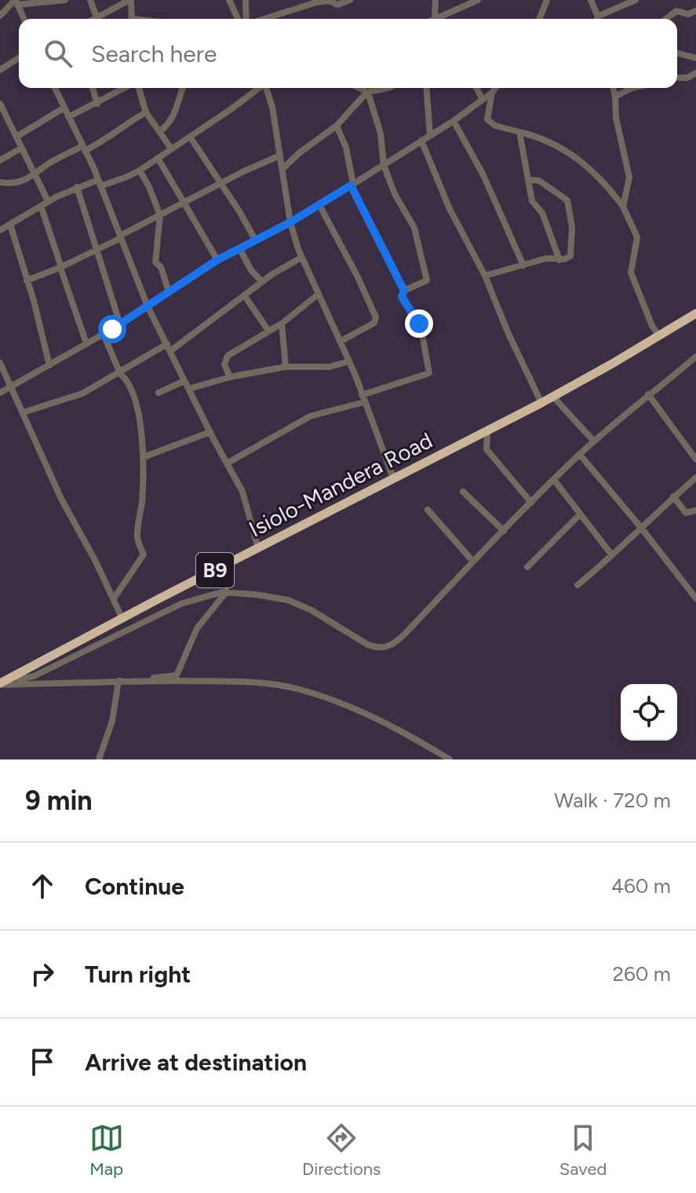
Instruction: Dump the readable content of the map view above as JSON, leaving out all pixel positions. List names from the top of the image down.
{
  "streets": {
    "highway": ["Isiolo-Mandera Road", "B9"]
  },
  "page": {
    "search": "Search here",
    "heading": ["9 min", "Walk · 720 m"],
    "list": [
      ["Continue", "460 m"],
      ["Turn right", "260 m"],
      "Arrive at destination"
    ],
    "nav": ["Map", "Directions", "Saved"]
  }
}
